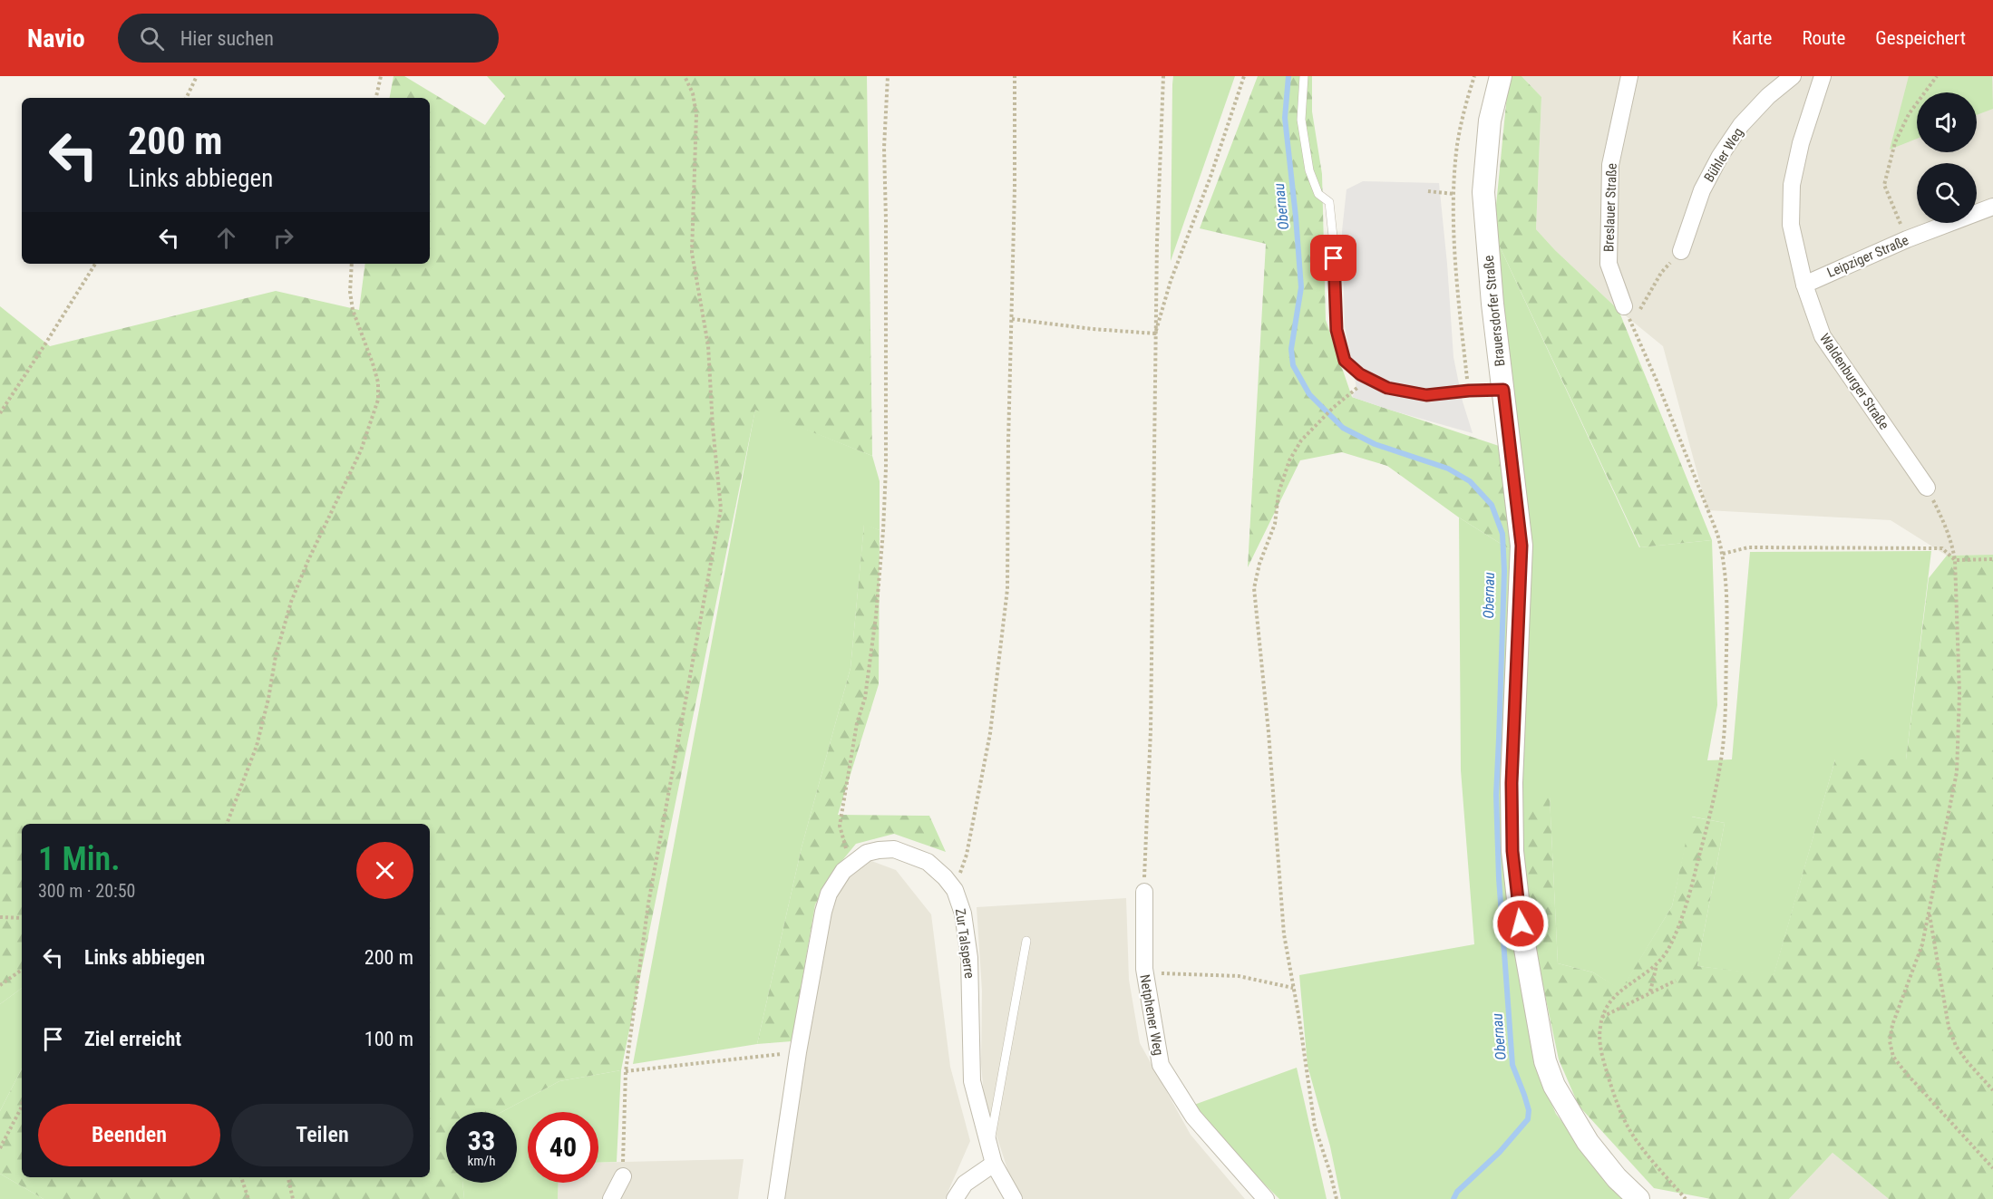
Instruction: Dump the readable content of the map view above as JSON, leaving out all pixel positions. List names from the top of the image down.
{
  "streets": {
    "street": [
      "Bühler Weg",
      "Breslauer Straße",
      "Leipziger Straße",
      "Brauersdorfer Straße",
      "Waldenburger Straße",
      "Zur Talsperre",
      "Netphener Weg"
    ]
  },
  "crossings": [
    ["Leipziger Straße", "Waldenburger Straße"]
  ],
  "water": ["Obernau"],
  "page": {
    "header": "Navio",
    "search": "Hier suchen",
    "nav": ["Karte", "Route", "Gespeichert"],
    "turn": ["200 m", "Links abbiegen"],
    "heading": ["1 Min.", "300 m · 20:50"],
    "list": [
      {
        "name": "Links abbiegen",
        "value": "200 m"
      },
      {
        "name": "Ziel erreicht",
        "value": "100 m"
      }
    ],
    "buttons": ["Beenden", "Teilen"],
    "speed": "33 km/h",
    "limit": "40"
  }
}
